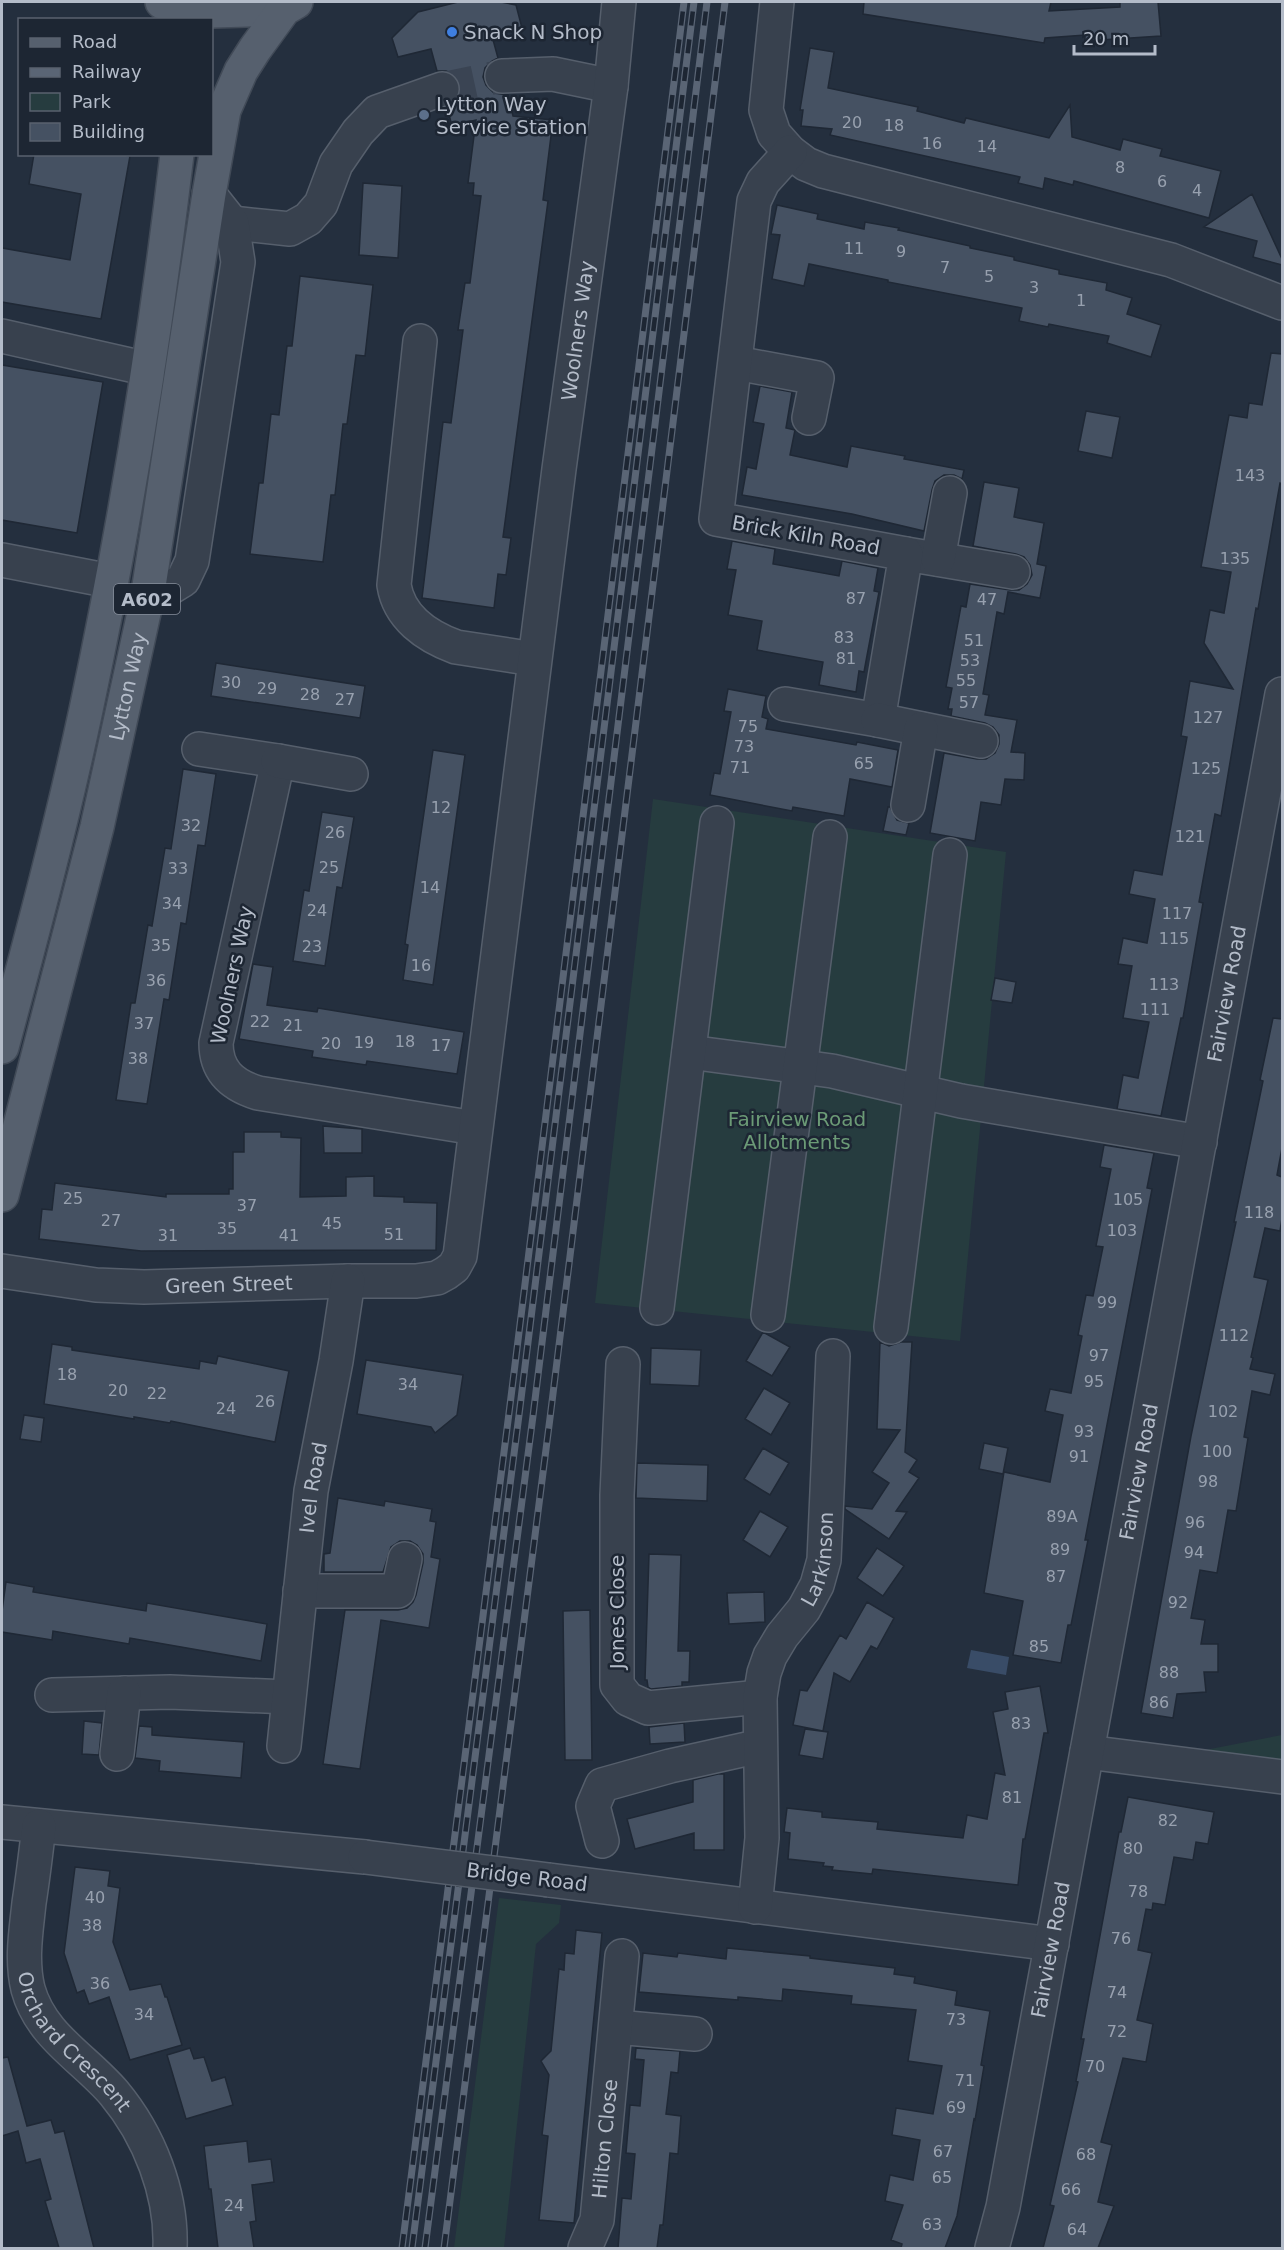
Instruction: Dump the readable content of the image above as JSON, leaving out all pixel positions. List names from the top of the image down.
{
  "streets": {
    "main road": ["A602", "Lytton Way"],
    "street": [
      "Woolners Way",
      "Brick Kiln Road",
      "Fairview Road",
      "Green Street",
      "Ivel Road",
      "Larkinson",
      "Jones Close",
      "Bridge Road",
      "Orchard Crescent",
      "Hilton Close"
    ]
  },
  "crossings": [
    ["Woolners Way", "Green Street"],
    ["Fairview Road", "Bridge Road"],
    ["Green Street", "Ivel Road"],
    ["Larkinson", "Jones Close"],
    ["Larkinson", "Bridge Road"],
    ["Bridge Road", "Orchard Crescent"]
  ],
  "parks": ["Fairview Road Allotments"],
  "places": ["Snack N Shop", "Lytton Way Service Station"],
  "house_numbers": [
    "20",
    "18",
    "16",
    "14",
    "8",
    "6",
    "4",
    "11",
    "9",
    "7",
    "5",
    "3",
    "1",
    "143",
    "135",
    "87",
    "47",
    "83",
    "51",
    "81",
    "53",
    "55",
    "30",
    "29",
    "28",
    "27",
    "57",
    "127",
    "75",
    "73",
    "65",
    "71",
    "125",
    "12",
    "32",
    "26",
    "121",
    "25",
    "33",
    "14",
    "34",
    "24",
    "117",
    "115",
    "35",
    "23",
    "16",
    "36",
    "113",
    "111",
    "22",
    "37",
    "21",
    "18",
    "19",
    "20",
    "17",
    "38",
    "25",
    "105",
    "37",
    "118",
    "27",
    "45",
    "35",
    "103",
    "51",
    "31",
    "41",
    "99",
    "112",
    "97",
    "18",
    "95",
    "34",
    "20",
    "22",
    "26",
    "24",
    "102",
    "93",
    "100",
    "91",
    "98",
    "89A",
    "96",
    "89",
    "94",
    "87",
    "92",
    "85",
    "88",
    "86",
    "83",
    "81",
    "82",
    "80",
    "78",
    "40",
    "38",
    "76",
    "36",
    "74",
    "34",
    "73",
    "72",
    "70",
    "71",
    "69",
    "67",
    "68",
    "65",
    "66",
    "24",
    "63",
    "64"
  ],
  "legend": [
    "Road",
    "Railway",
    "Park",
    "Building"
  ],
  "scale_bar": "20 m"
}
